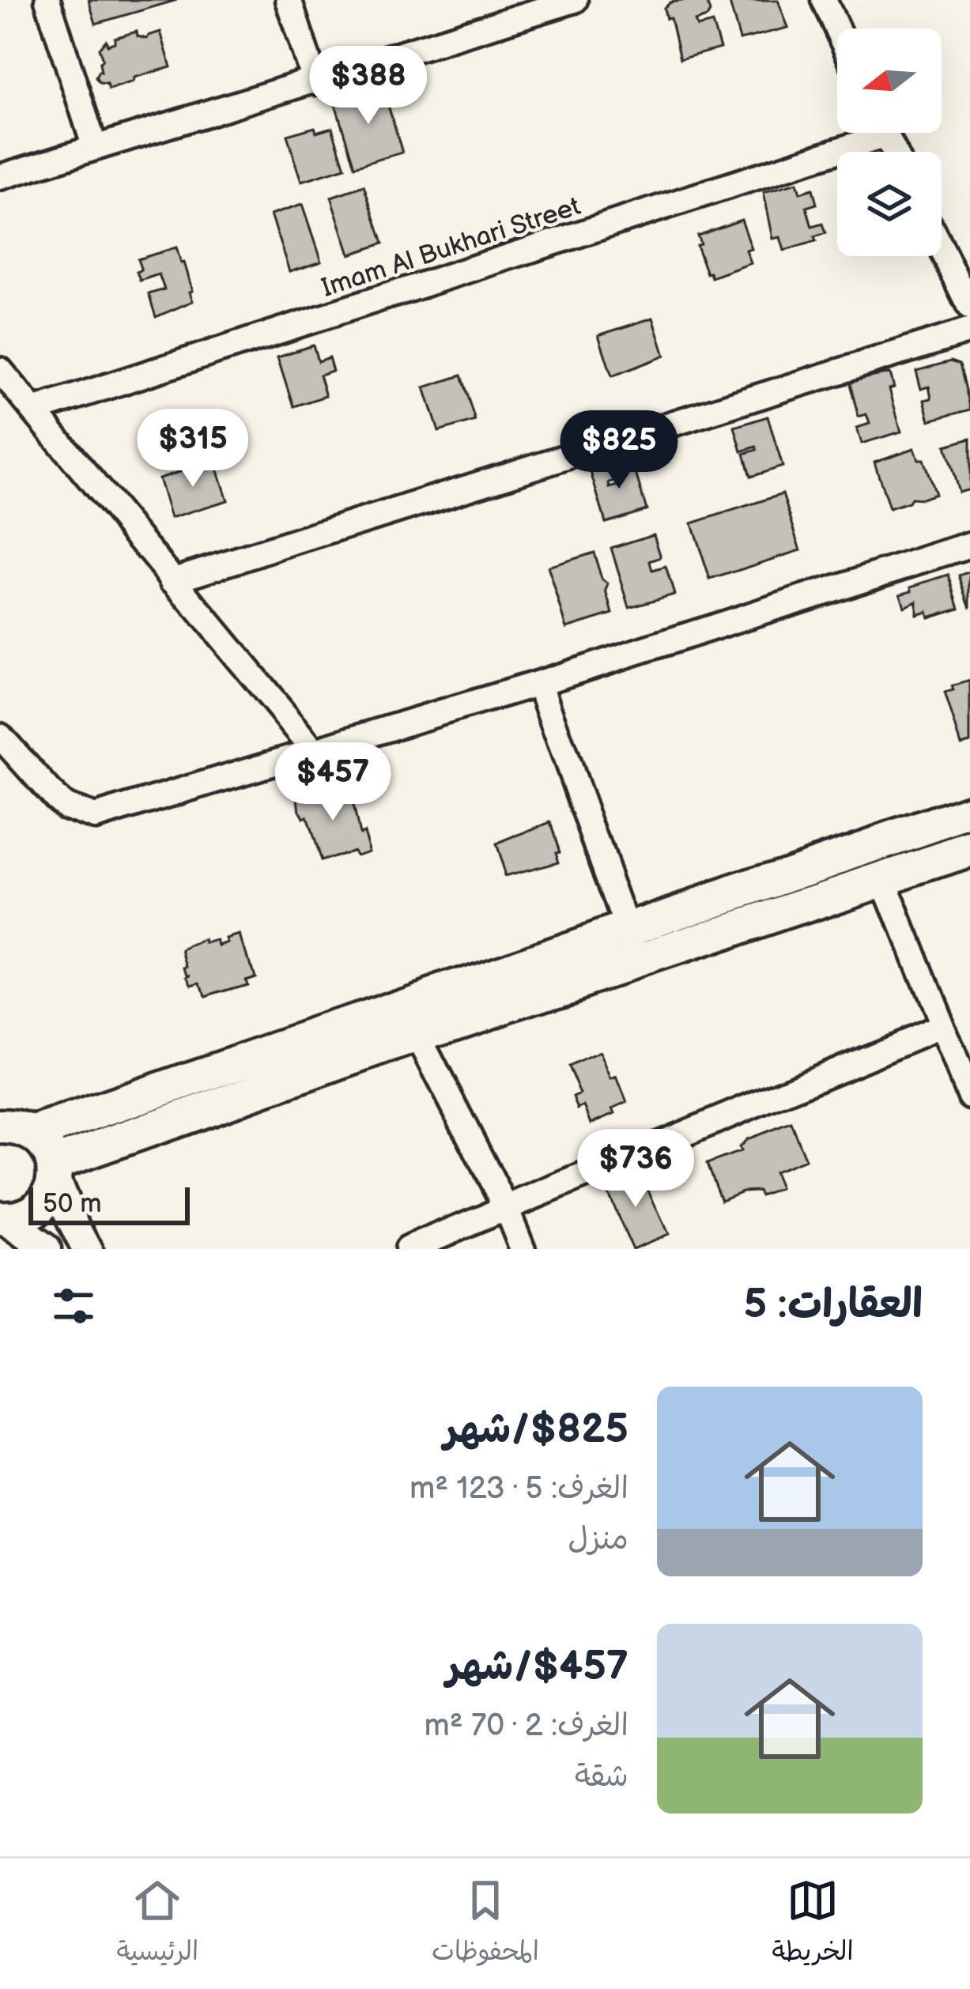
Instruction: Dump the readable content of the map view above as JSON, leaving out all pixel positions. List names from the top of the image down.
{
  "streets": {
    "street": ["Imam Al Bukhari Street"]
  },
  "scale_bar": "50 m",
  "north": "left",
  "page": {
    "price": [
      "$388",
      "$315",
      "$825",
      "$457",
      "$736"
    ],
    "scale": "50 m",
    "heading": "العقارات: 5",
    "list": [
      {
        "name": "$825/شهر",
        "note": "الغرف: 5 · 123 m² · منزل"
      },
      {
        "name": "$457/شهر",
        "note": "الغرف: 2 · 70 m² · شقة"
      }
    ],
    "tabs": ["الخريطة", "المحفوظات", "الرئيسية"]
  }
}
